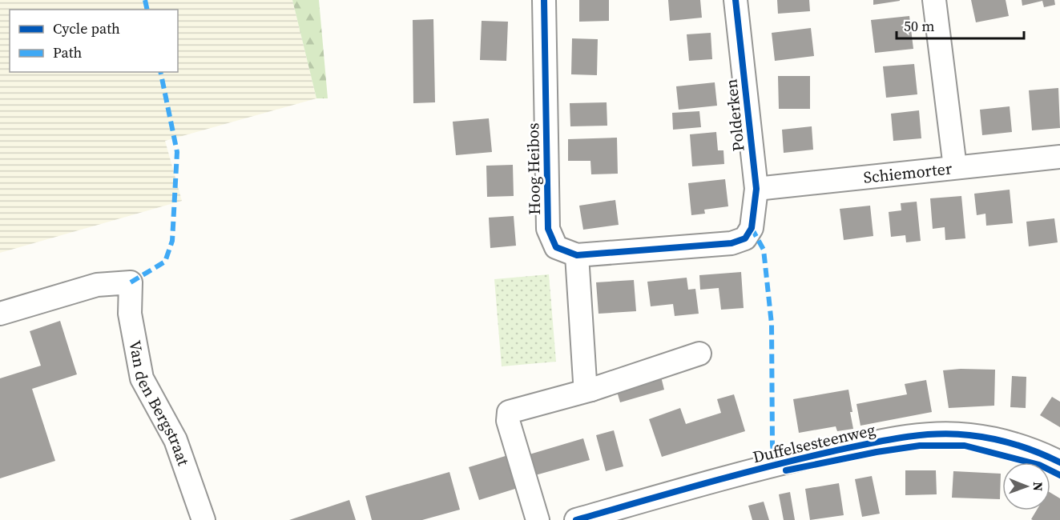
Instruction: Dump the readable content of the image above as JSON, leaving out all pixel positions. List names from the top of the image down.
{
  "streets": {
    "street": [
      "Polderken",
      "Hoog Heibos",
      "Schiemorter",
      "Van den Bergstraat",
      "Duffelsesteenweg"
    ]
  },
  "crossings": [
    ["Polderken", "Hoog Heibos"],
    ["Polderken", "Schiemorter"]
  ],
  "legend": ["Cycle path", "Path"],
  "scale_bar": "50 m",
  "north": "right"
}
